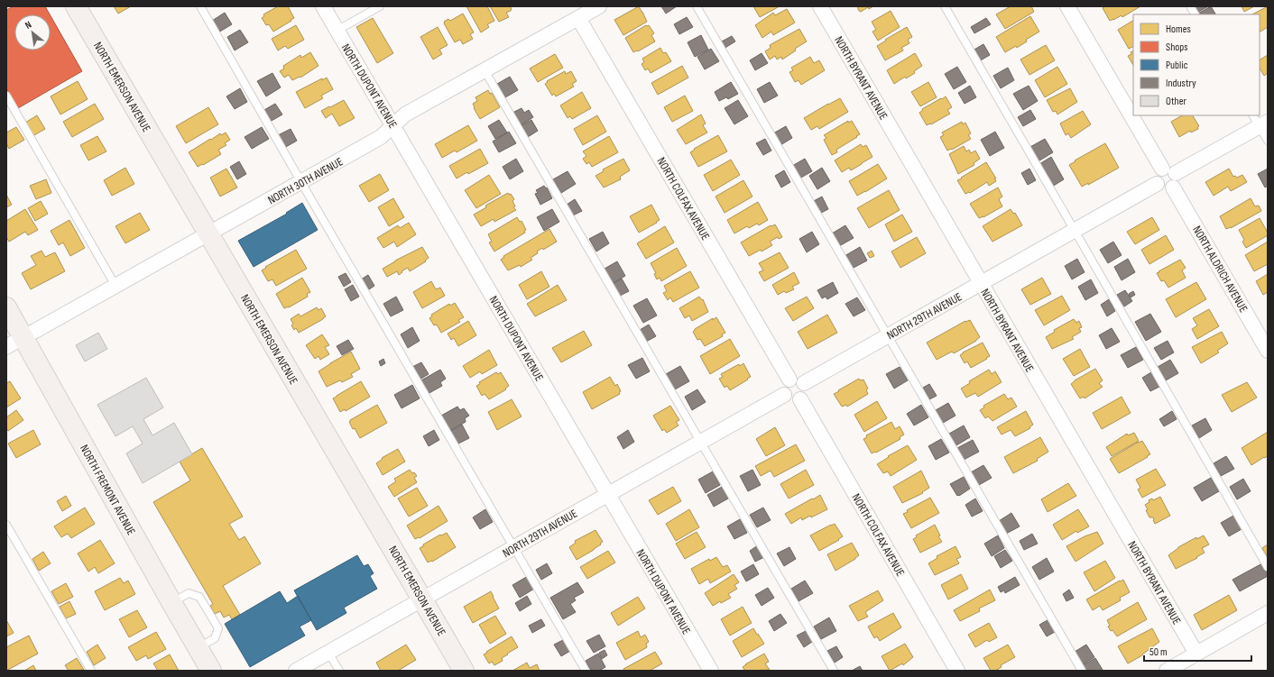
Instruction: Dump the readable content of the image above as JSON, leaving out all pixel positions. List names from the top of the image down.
{
  "streets": {
    "street": [
      "NORTH BYRANT AVENUE",
      "NORTH DUPONT AVENUE",
      "NORTH EMERSON AVENUE",
      "NORTH 30TH AVENUE",
      "NORTH COLFAX AVENUE",
      "NORTH ALDRICH AVENUE",
      "NORTH 29TH AVENUE",
      "NORTH FREMONT AVENUE"
    ]
  },
  "crossings": [
    ["NORTH BYRANT AVENUE", "NORTH 29TH AVENUE"],
    ["NORTH DUPONT AVENUE", "NORTH 30TH AVENUE"],
    ["NORTH DUPONT AVENUE", "NORTH 29TH AVENUE"],
    ["NORTH EMERSON AVENUE", "NORTH 30TH AVENUE"],
    ["NORTH EMERSON AVENUE", "NORTH 29TH AVENUE"],
    ["NORTH 30TH AVENUE", "NORTH COLFAX AVENUE"],
    ["NORTH 30TH AVENUE", "NORTH FREMONT AVENUE"],
    ["NORTH COLFAX AVENUE", "NORTH 29TH AVENUE"],
    ["NORTH ALDRICH AVENUE", "NORTH 29TH AVENUE"]
  ],
  "legend": [
    "Homes",
    "Shops",
    "Public",
    "Industry",
    "Other"
  ],
  "scale_bar": "50 m",
  "north": "top left"
}
